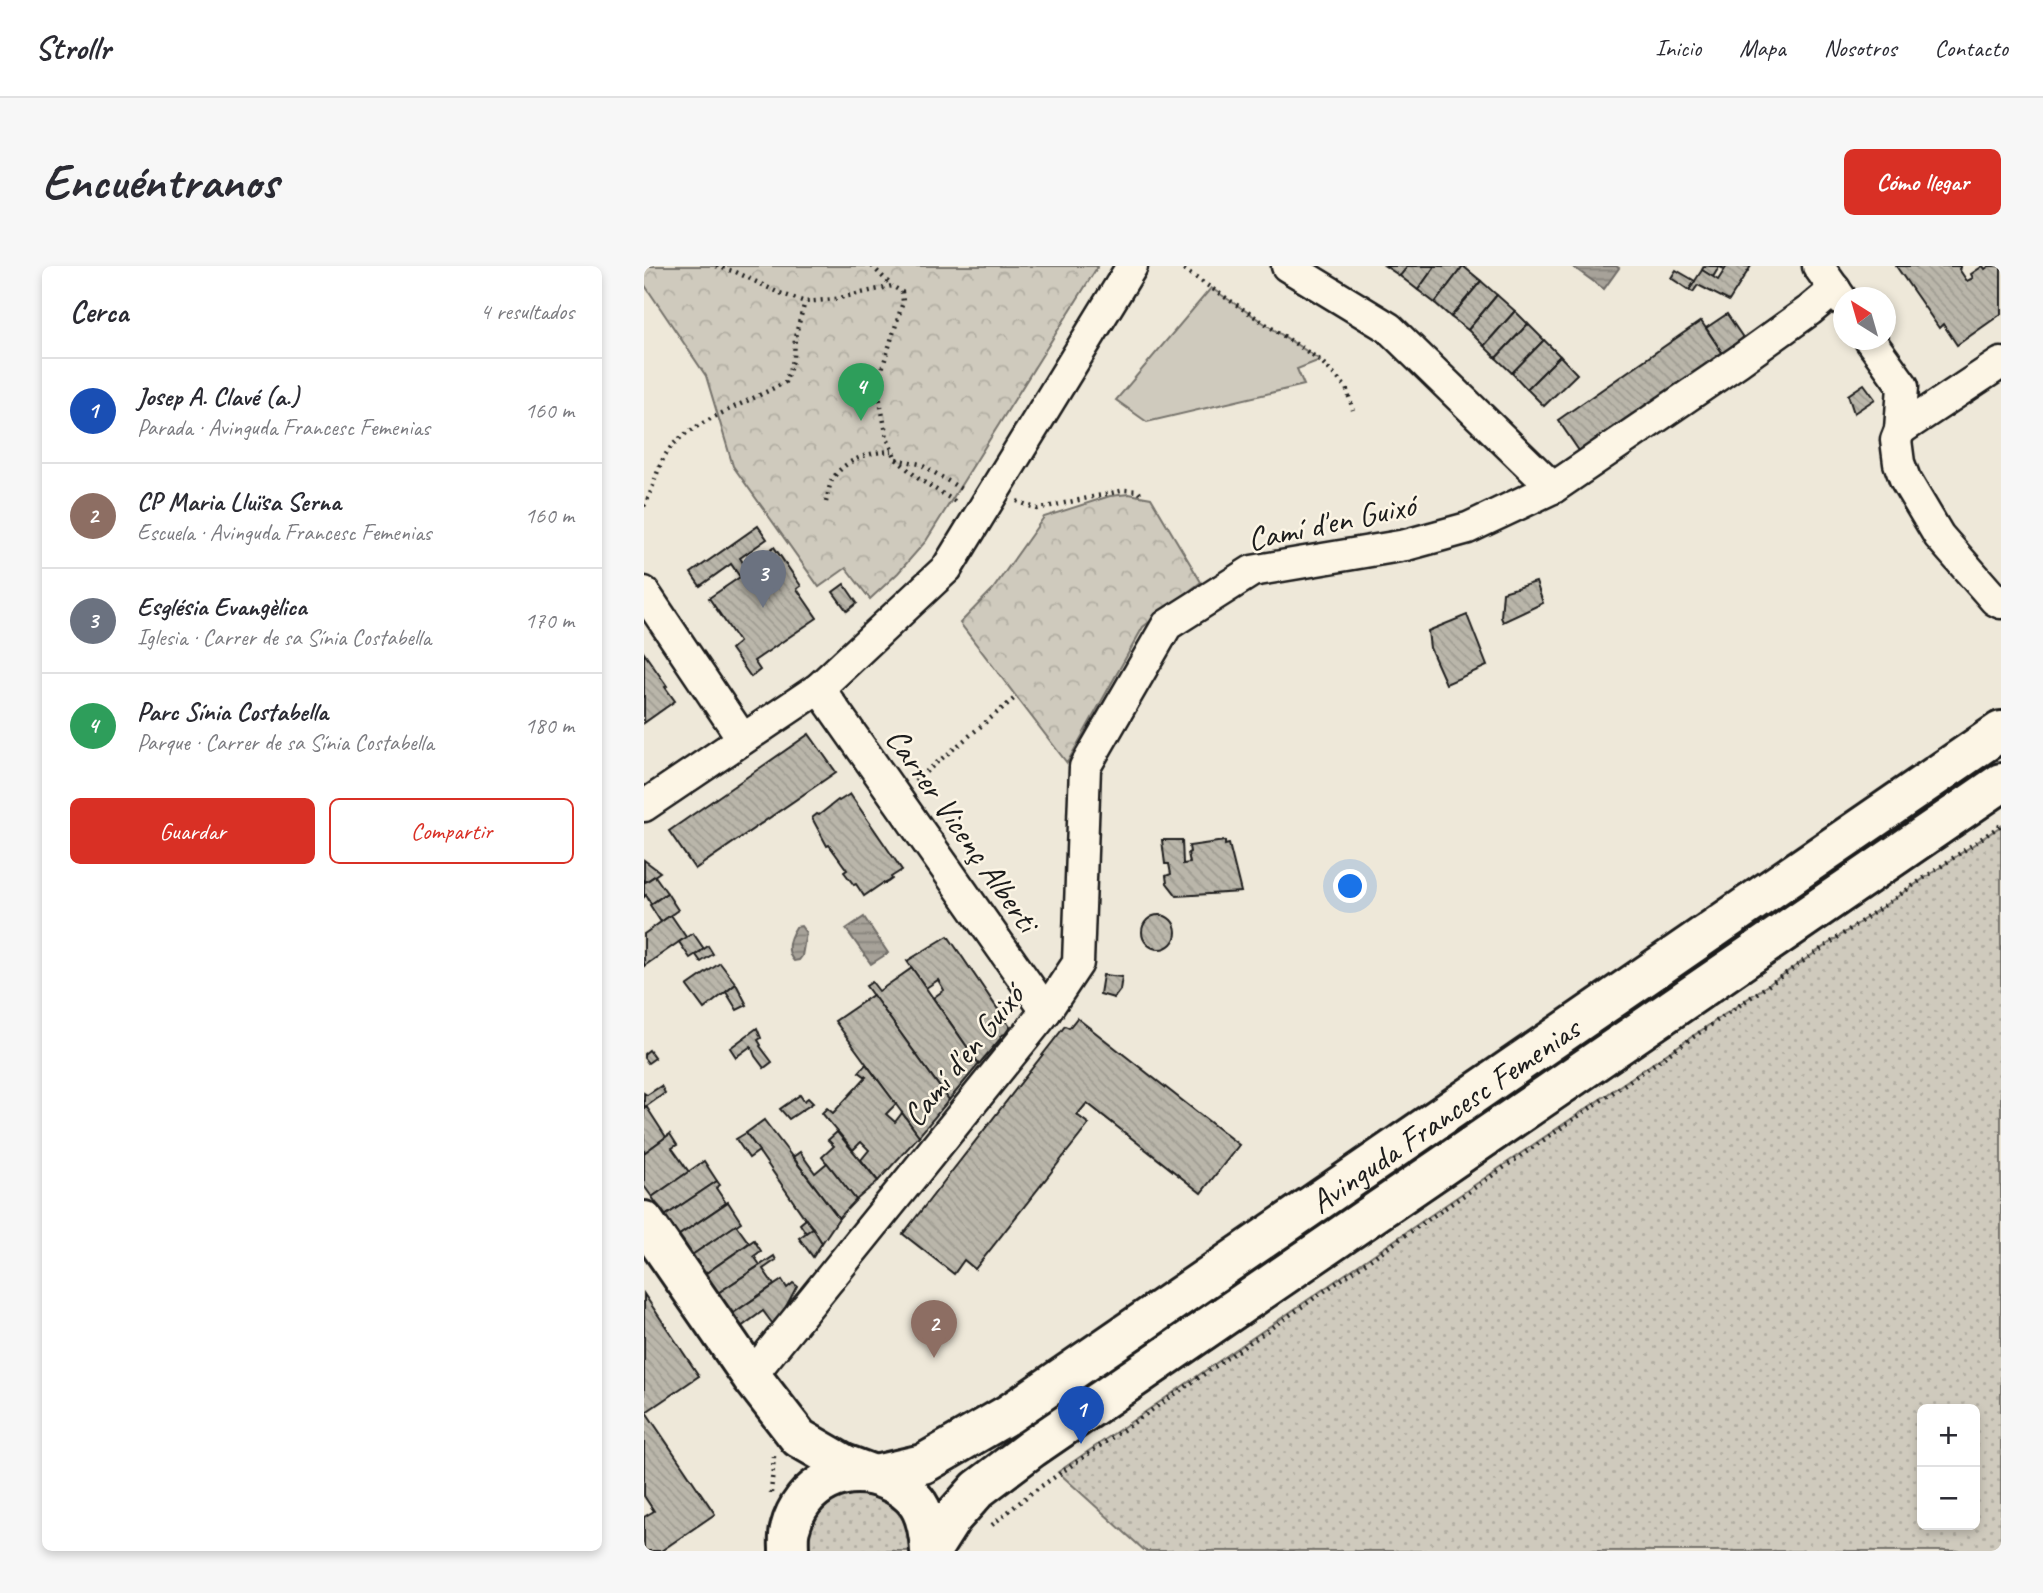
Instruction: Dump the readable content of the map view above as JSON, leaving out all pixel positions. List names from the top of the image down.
{
  "streets": {
    "main road": ["Avinguda Francesc Femenias"],
    "street": ["Camí d'en Guixó", "Carrer Vicenç Alberti"]
  },
  "crossings": [
    ["Camí d'en Guixó", "Carrer Vicenç Alberti"]
  ],
  "north": "top left",
  "page": {
    "header": "Strollr",
    "nav": [
      "Inicio",
      "Mapa",
      "Nosotros",
      "Contacto"
    ],
    "buttons": [
      "Cómo llegar",
      ["Guardar", "Compartir"]
    ],
    "title": "Encuéntranos",
    "heading": ["Cerca", "4 resultados"],
    "list": [
      {
        "mark": "1",
        "name": "Josep A. Clavé (a.)",
        "note": "Parada · Avinguda Francesc Femenias",
        "value": "160 m"
      },
      {
        "mark": "2",
        "name": "CP Maria Lluïsa Serna",
        "note": "Escuela · Avinguda Francesc Femenias",
        "value": "160 m"
      },
      {
        "mark": "3",
        "name": "Església Evangèlica",
        "note": "Iglesia · Carrer de sa Sínia Costabella",
        "value": "170 m"
      },
      {
        "mark": "4",
        "name": "Parc Sínia Costabella",
        "note": "Parque · Carrer de sa Sínia Costabella",
        "value": "180 m"
      }
    ],
    "pins": [
      "4",
      "3",
      "2",
      "1"
    ],
    "map_buttons": ["+", "−"]
  }
}
